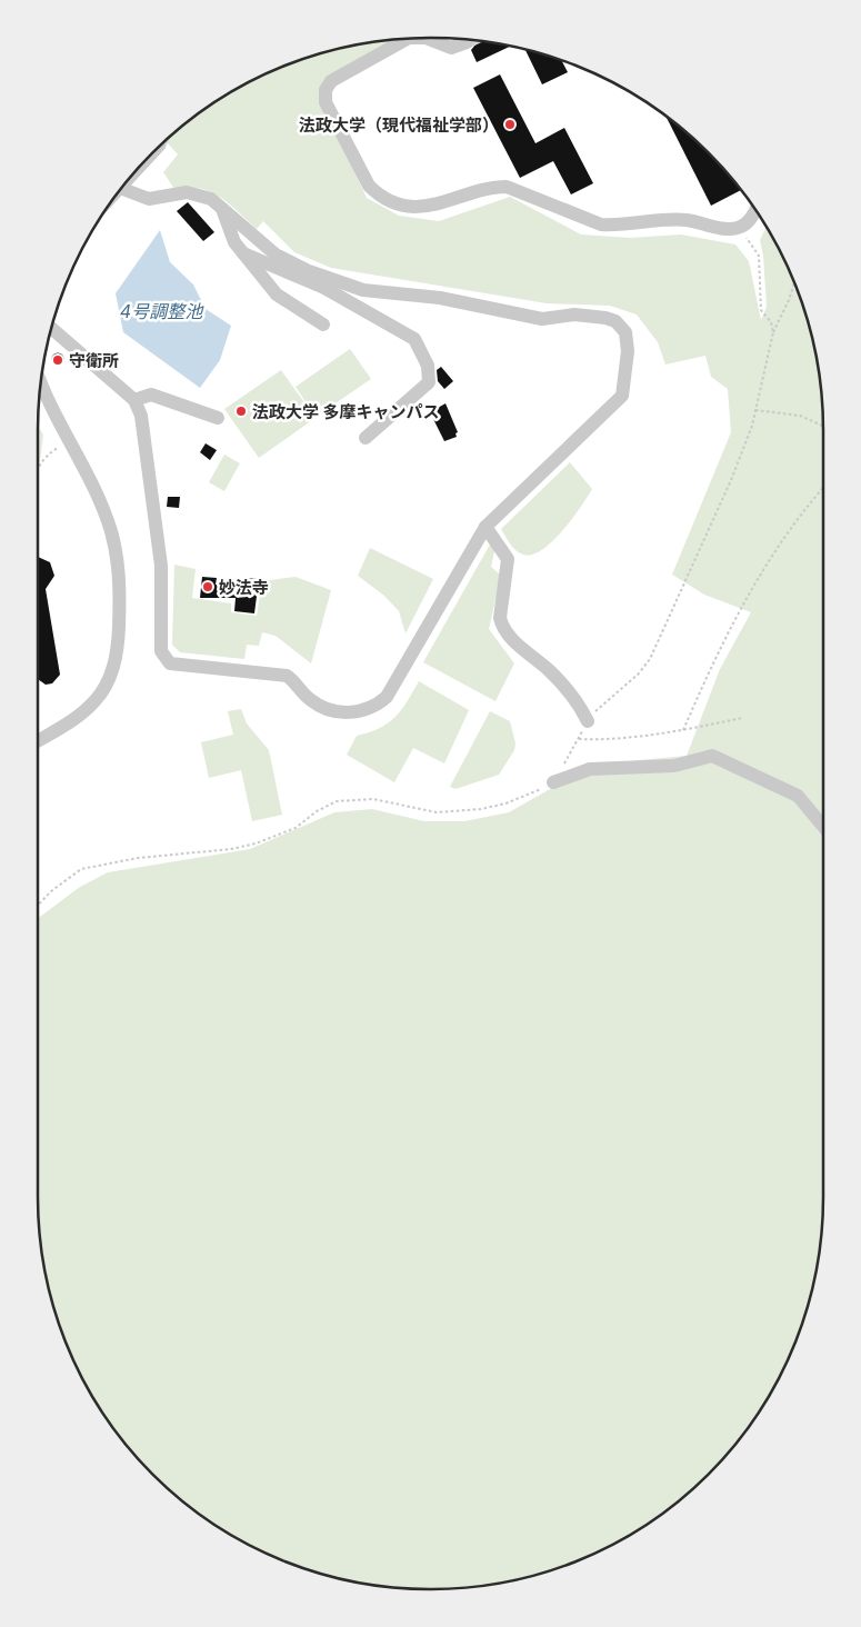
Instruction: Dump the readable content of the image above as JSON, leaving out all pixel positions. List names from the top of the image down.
{
  "water": ["4号調整池"],
  "places": [
    "法政大学（現代福祉学部）",
    "守衛所",
    "法政大学 多摩キャンパス",
    "妙法寺"
  ]
}
